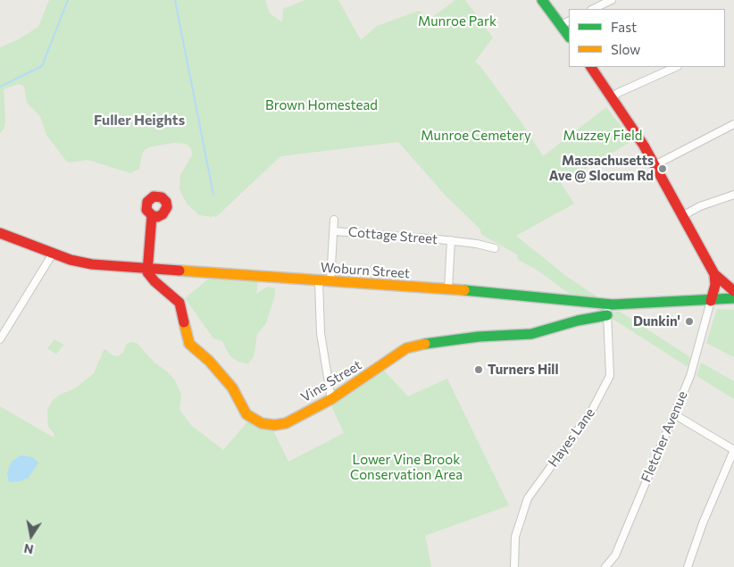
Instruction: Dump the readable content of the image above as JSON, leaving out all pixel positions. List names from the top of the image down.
{
  "streets": {
    "main road": ["Woburn Street", "Vine Street"],
    "street": ["Cottage Street", "Fletcher Avenue", "Hayes Lane"]
  },
  "crossings": [
    ["Cottage Street", "Woburn Street"],
    ["Woburn Street", "Vine Street"],
    ["Woburn Street", "Fletcher Avenue"],
    ["Woburn Street", "Hayes Lane"],
    ["Vine Street", "Hayes Lane"]
  ],
  "districts": ["Fuller Heights"],
  "parks": [
    "Munroe Park",
    "Brown Homestead",
    "Munroe Cemetery",
    "Muzzey Field",
    "Lower Vine Brook Conservation Area"
  ],
  "places": ["Massachusetts Ave @ Slocum Rd", "Dunkin'", "Turners Hill"],
  "legend": ["Fast", "Slow"],
  "north": "bottom"
}
